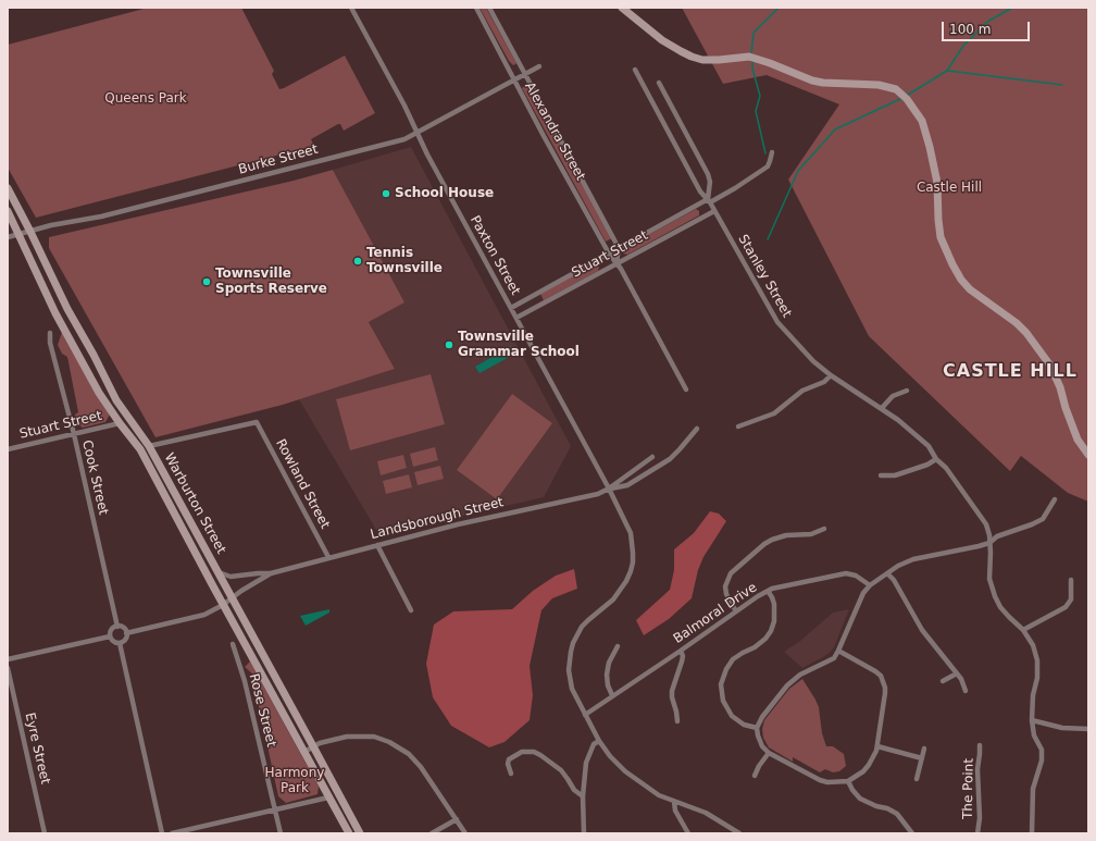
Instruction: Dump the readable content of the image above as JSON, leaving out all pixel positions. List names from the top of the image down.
{
  "streets": {
    "main road": ["Warburton Street"],
    "street": [
      "Alexandra Street",
      "Burke Street",
      "Stuart Street",
      "Paxton Street",
      "Stanley Street",
      "Cook Street",
      "Rowland Street",
      "Landsborough Street",
      "Balmoral Drive",
      "Rose Street",
      "Eyre Street",
      "The Point"
    ]
  },
  "crossings": [
    ["Alexandra Street", "Burke Street"],
    ["Alexandra Street", "Stuart Street"],
    ["Burke Street", "Paxton Street"],
    ["Burke Street", "Warburton Street"],
    ["Stuart Street", "Paxton Street"],
    ["Stuart Street", "Stanley Street"],
    ["Stuart Street", "Cook Street"],
    ["Stuart Street", "Warburton Street"],
    ["Paxton Street", "Landsborough Street"],
    ["Paxton Street", "Balmoral Drive"],
    ["Cook Street", "Landsborough Street"],
    ["Rowland Street", "Warburton Street"],
    ["Rowland Street", "Landsborough Street"],
    ["Warburton Street", "Landsborough Street"]
  ],
  "districts": ["CASTLE HILL"],
  "parks": ["Queens Park", "Castle Hill", "Harmony Park"],
  "places": [
    "School House",
    "Tennis Townsville",
    "Townsville Sports Reserve",
    "Townsville Grammar School"
  ],
  "scale_bar": "100 m"
}
